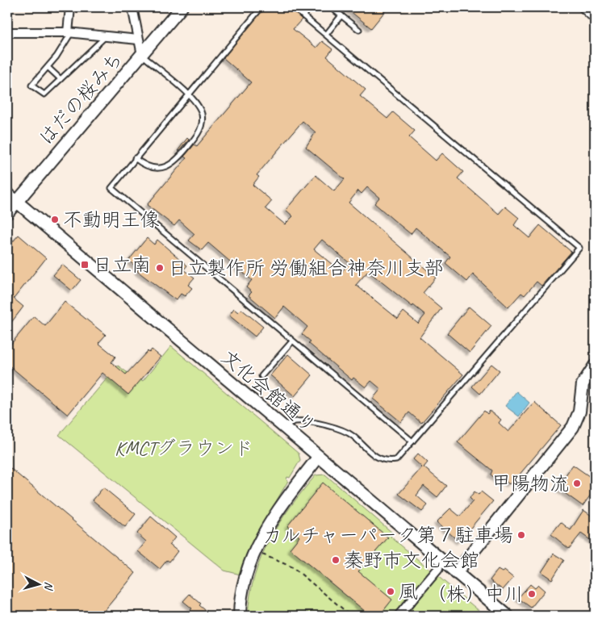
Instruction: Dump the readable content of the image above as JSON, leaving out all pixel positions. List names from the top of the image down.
{
  "streets": {
    "street": ["はだの桜みち", "文化会館通り"]
  },
  "crossings": [
    ["はだの桜みち", "文化会館通り"]
  ],
  "parks": ["KMCTグラウンド"],
  "places": {
    "other": [
      "不動明王像",
      "日立製作所 労働組合神奈川支部",
      "甲陽物流",
      "カルチャーパーク第７駐車場",
      "秦野市文化会館",
      "風",
      "（株）中川"
    ],
    "transit": ["日立南"]
  },
  "north": "right"
}
